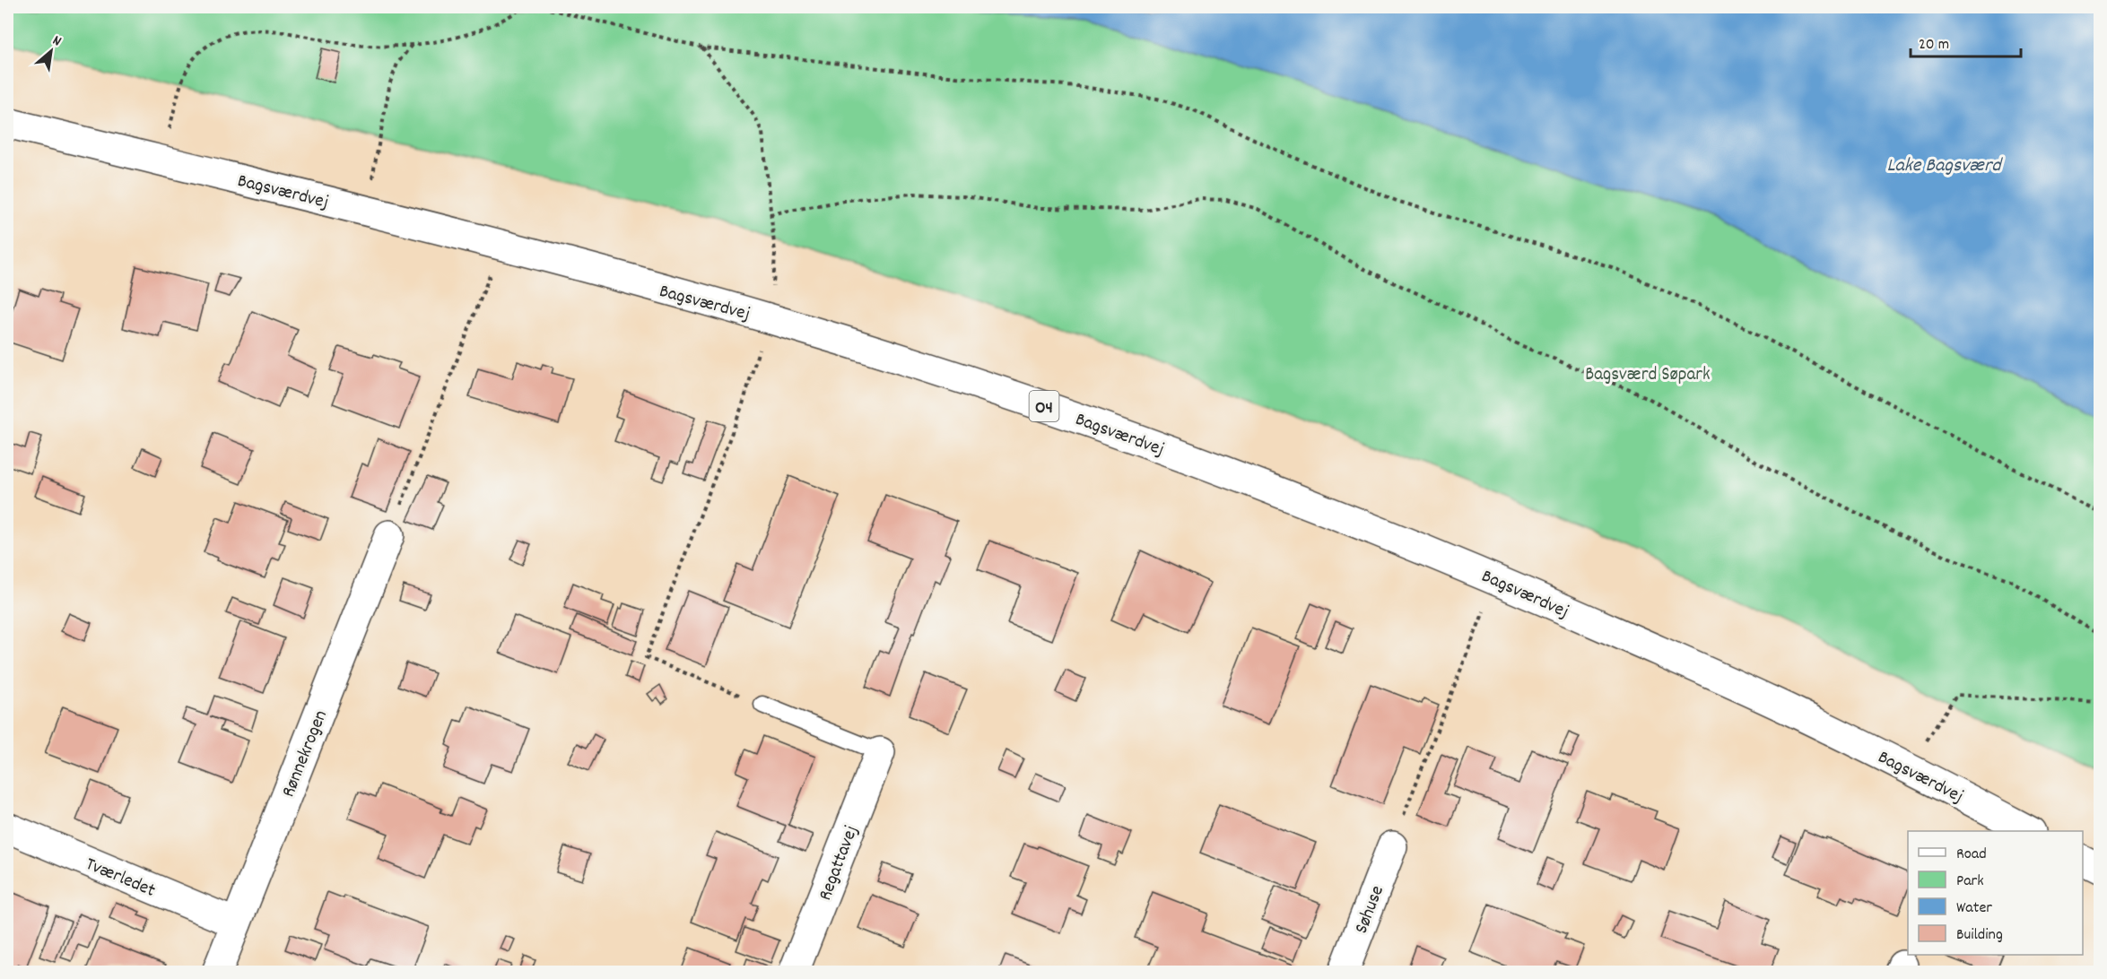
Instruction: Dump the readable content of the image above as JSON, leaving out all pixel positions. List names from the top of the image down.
{
  "streets": {
    "main road": [
      "Bagsværdvej",
      "O4",
      "Rønnekrogen",
      "Regattavej",
      "Tværledet",
      "Søhuse"
    ]
  },
  "crossings": [
    ["Rønnekrogen", "Tværledet"]
  ],
  "water": ["Lake Bagsværd"],
  "parks": ["Bagsværd Søpark"],
  "legend": [
    "Road",
    "Park",
    "Water",
    "Building"
  ],
  "scale_bar": "20 m",
  "north": "top right"
}
